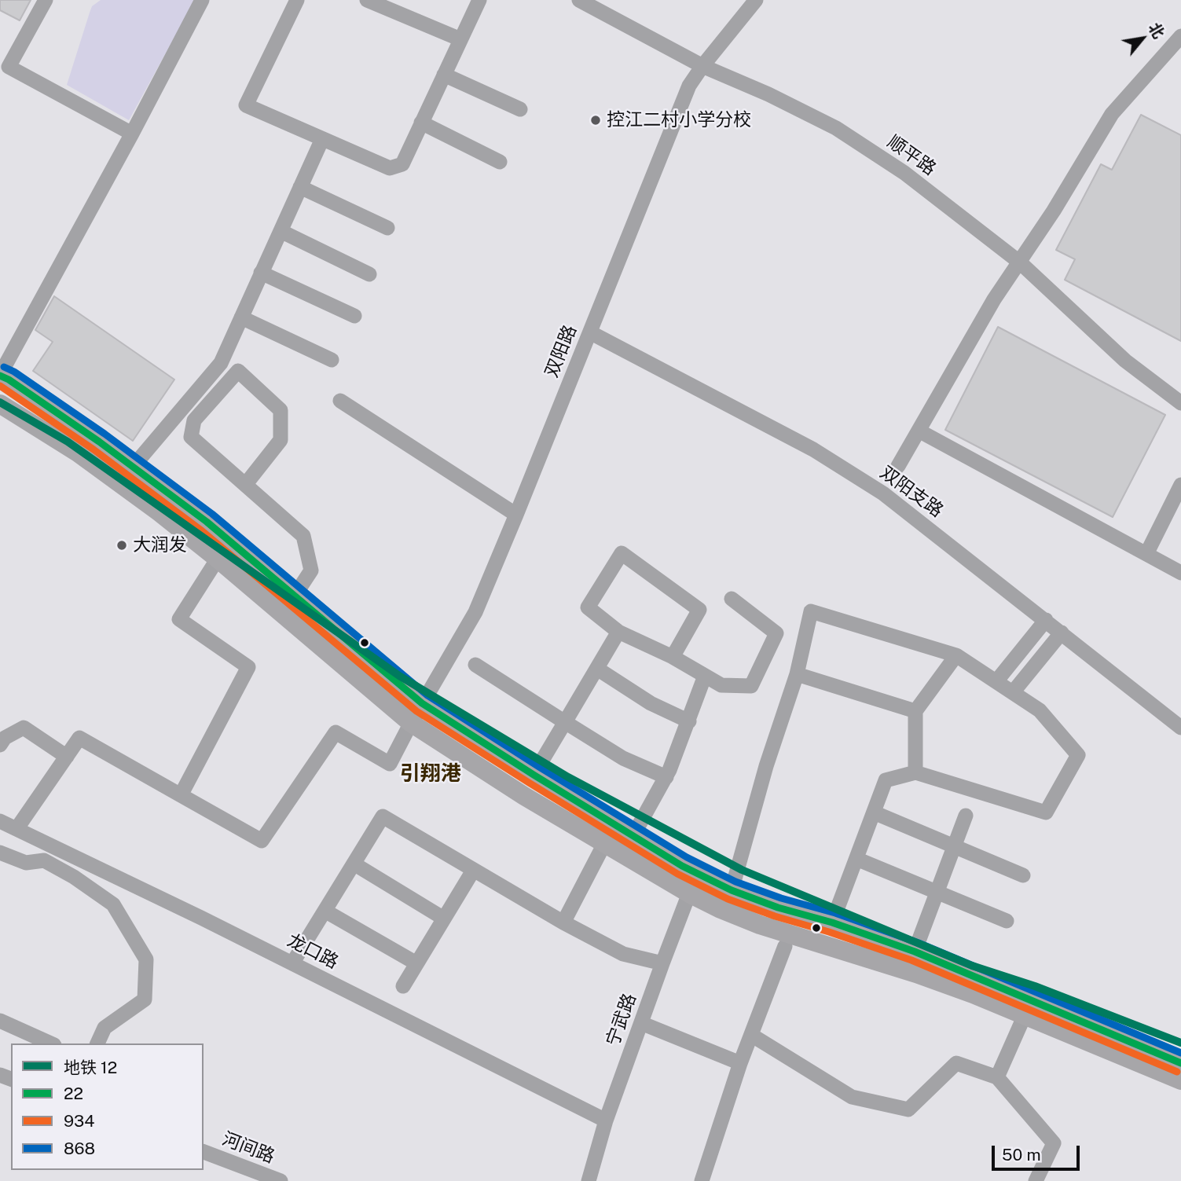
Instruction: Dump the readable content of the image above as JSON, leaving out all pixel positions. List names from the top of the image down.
{
  "streets": {
    "street": [
      "顺平路",
      "双阳路",
      "双阳支路",
      "龙口路",
      "宁武路",
      "河间路"
    ]
  },
  "crossings": [
    ["顺平路", "双阳路"],
    ["双阳路", "双阳支路"],
    ["龙口路", "宁武路"]
  ],
  "districts": ["引翔港"],
  "places": ["控江二村小学分校", "大润发"],
  "lines": [
    "transit line 868",
    "transit line 22",
    "transit line 934",
    "metro line 12"
  ],
  "legend": [
    "地铁 12",
    "22",
    "934",
    "868"
  ],
  "scale_bar": "50 m",
  "north": "top right"
}
